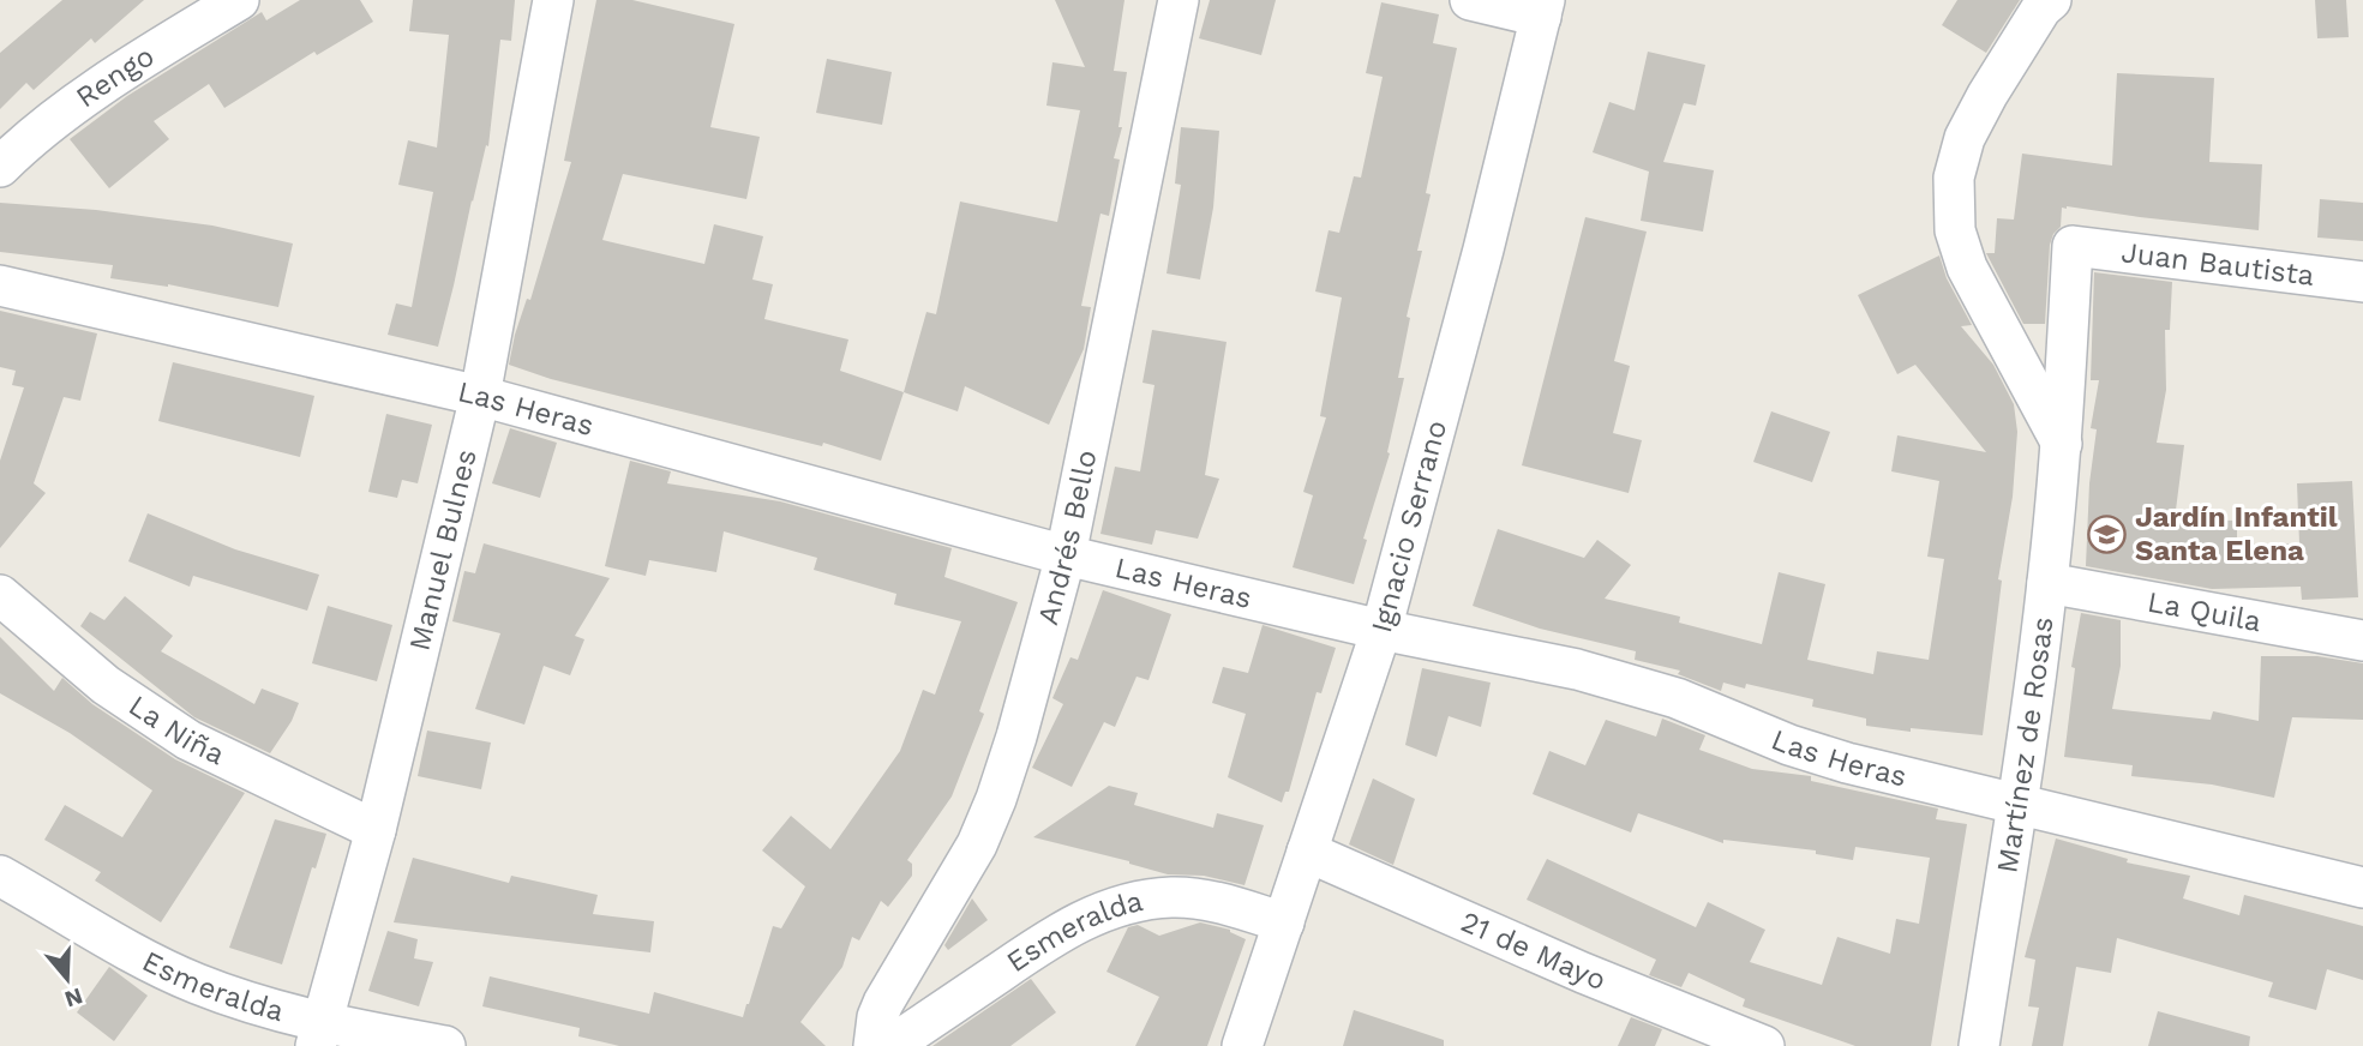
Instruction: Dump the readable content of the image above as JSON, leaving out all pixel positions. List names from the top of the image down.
{
  "streets": {
    "street": [
      "Rengo",
      "Juan Bautista",
      "Las Heras",
      "Ignacio Serrano",
      "Andrés Bello",
      "Manuel Bulnes",
      "La Quila",
      "La Niña",
      "Martínez de Rosas",
      "Esmeralda",
      "21 de Mayo"
    ]
  },
  "crossings": [
    ["Juan Bautista", "Martínez de Rosas"],
    ["Las Heras", "Ignacio Serrano"],
    ["Las Heras", "Andrés Bello"],
    ["Las Heras", "Manuel Bulnes"],
    ["Las Heras", "Martínez de Rosas"],
    ["Ignacio Serrano", "Esmeralda"],
    ["Ignacio Serrano", "21 de Mayo"],
    ["Manuel Bulnes", "La Niña"],
    ["Manuel Bulnes", "Esmeralda"],
    ["La Quila", "Martínez de Rosas"]
  ],
  "places": {
    "school or university": ["Jardín Infantil Santa Elena"]
  },
  "north": "bottom"
}
